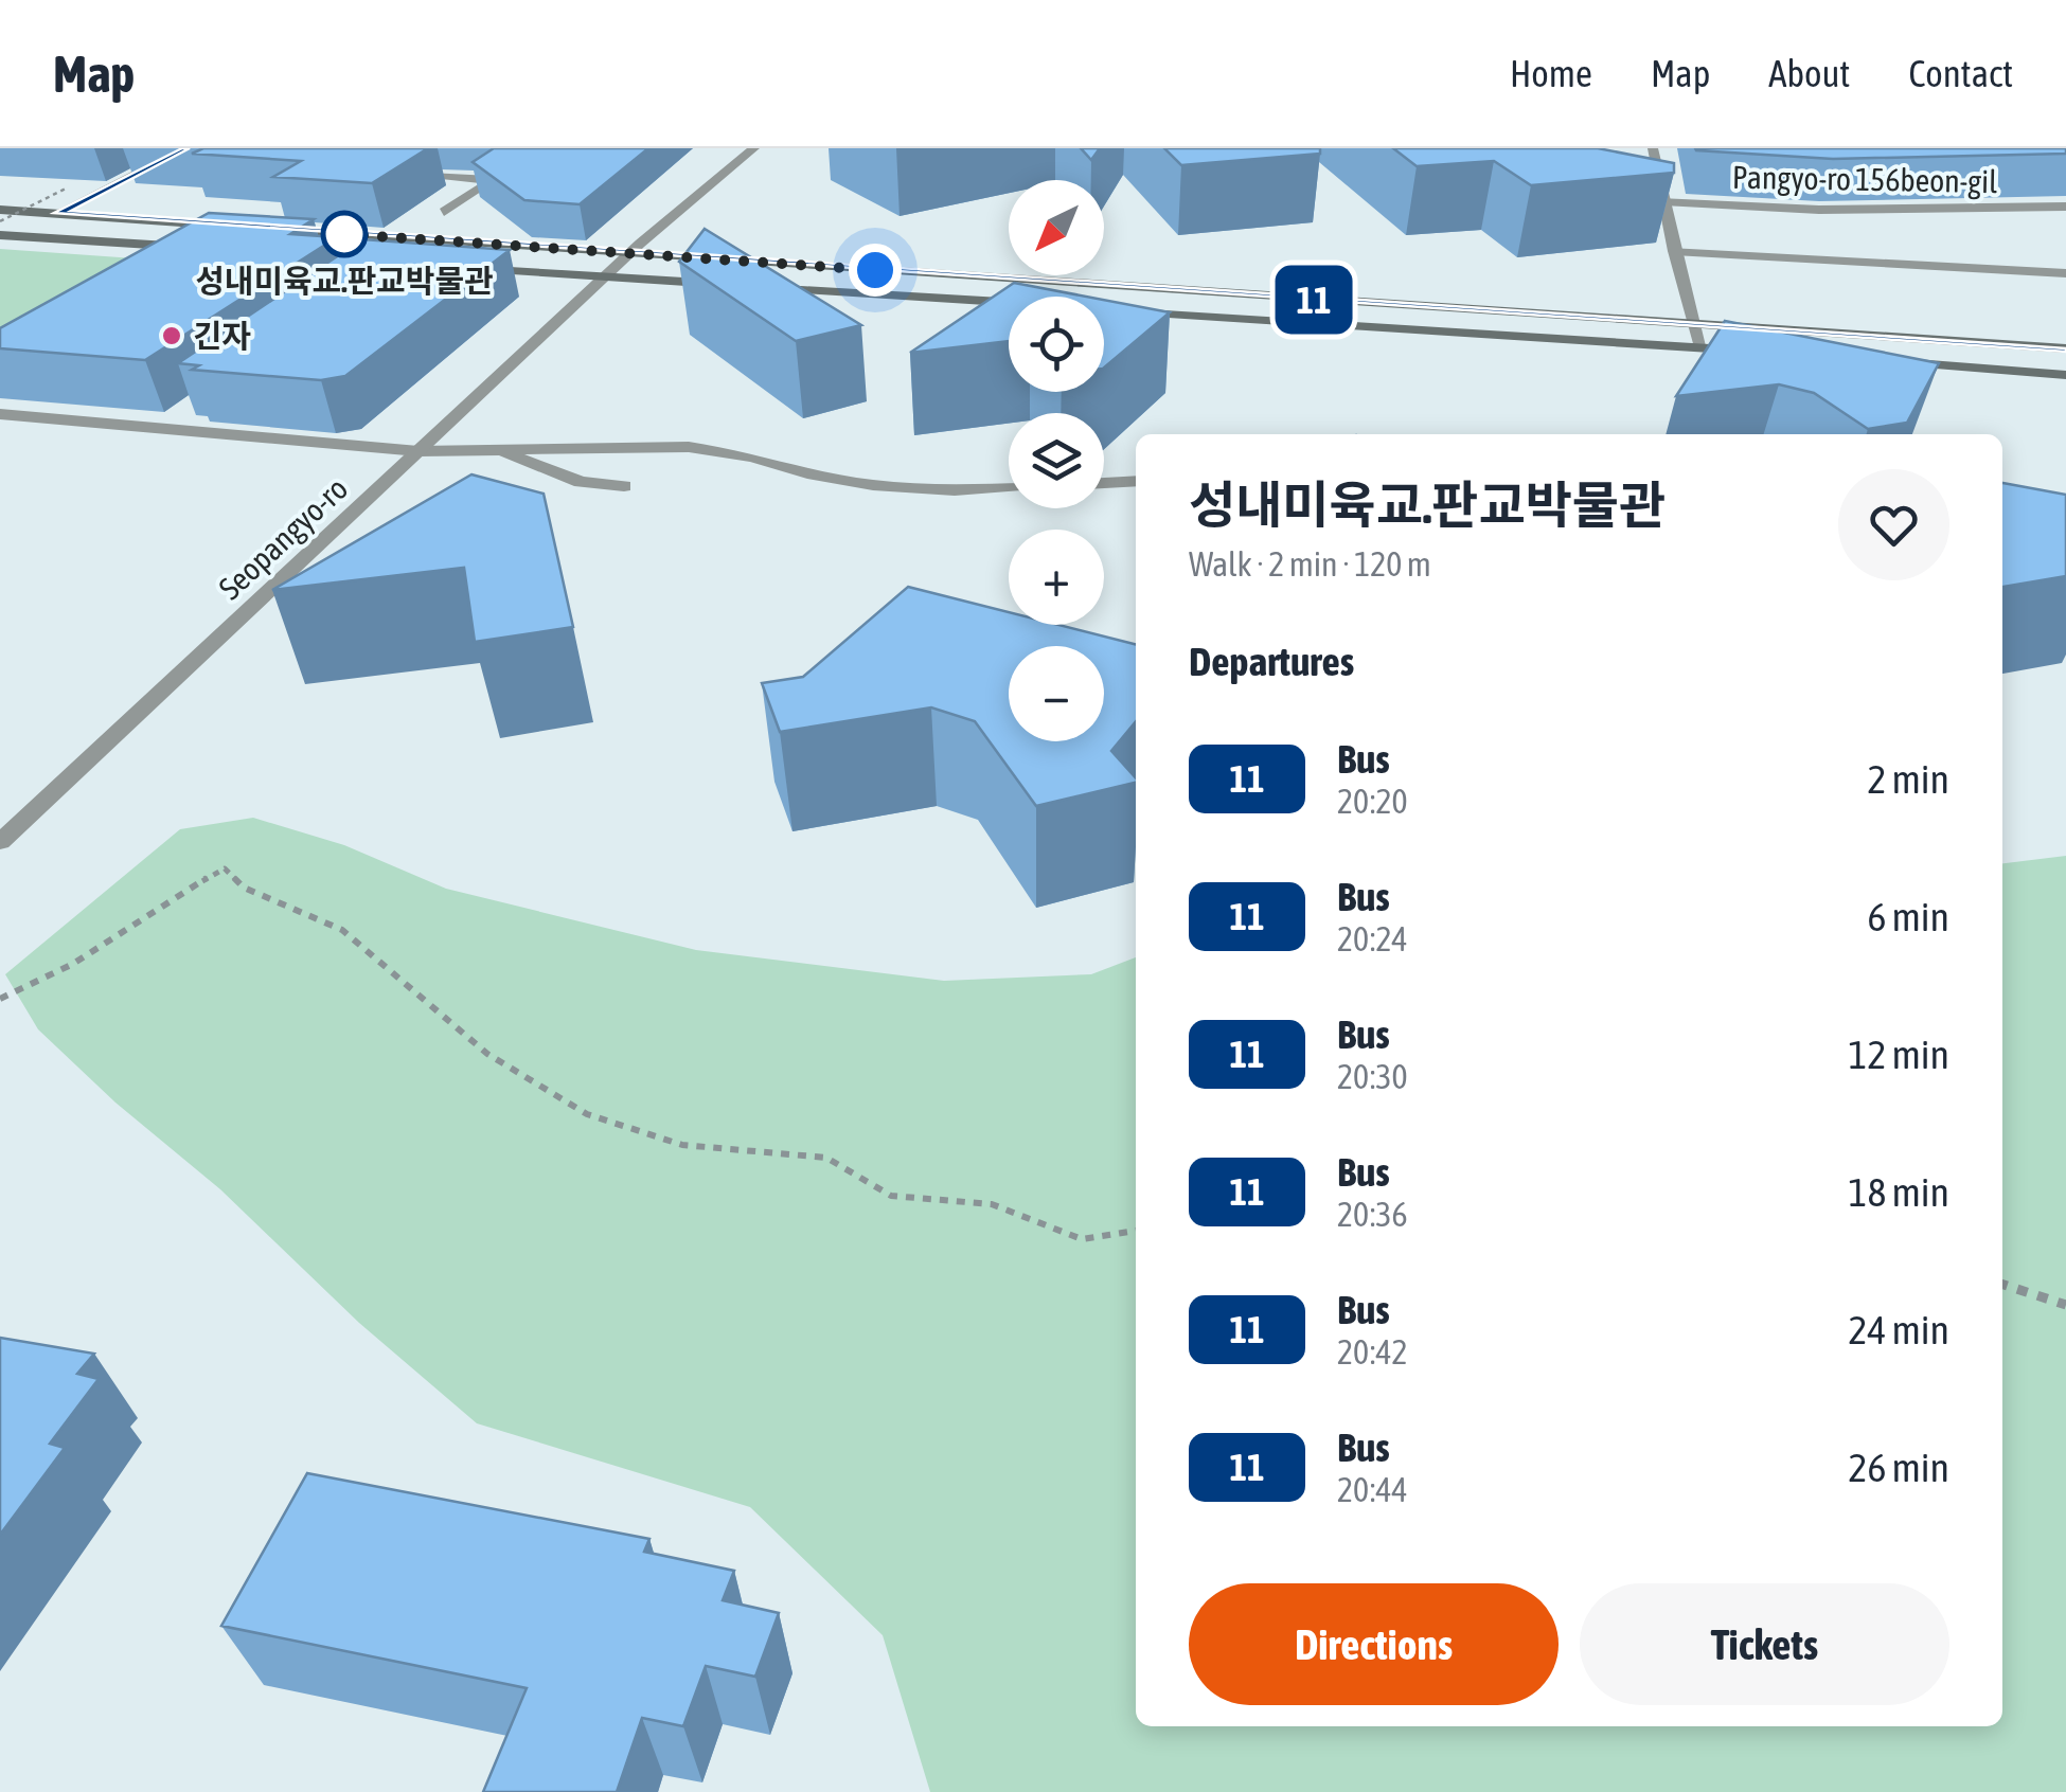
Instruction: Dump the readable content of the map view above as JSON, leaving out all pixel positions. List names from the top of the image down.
{
  "streets": {
    "street": ["Pangyo-ro 156beon-gil", "Seopangyo-ro"]
  },
  "places": ["성내미육교.판교박물관", "긴자"],
  "lines": ["bus line 11"],
  "north": "bottom left",
  "page": {
    "header": "Map",
    "nav": [
      "Home",
      "Map",
      "About",
      "Contact"
    ],
    "on_map": "11",
    "map_buttons": ["+", "−"],
    "heading": [
      ["성내미육교.판교박물관", "Walk · 2 min · 120 m"],
      "Departures"
    ],
    "list": [
      {
        "mark": "11",
        "name": "Bus",
        "note": "20:20",
        "value": "2 min"
      },
      {
        "mark": "11",
        "name": "Bus",
        "note": "20:24",
        "value": "6 min"
      },
      {
        "mark": "11",
        "name": "Bus",
        "note": "20:30",
        "value": "12 min"
      },
      {
        "mark": "11",
        "name": "Bus",
        "note": "20:36",
        "value": "18 min"
      },
      {
        "mark": "11",
        "name": "Bus",
        "note": "20:42",
        "value": "24 min"
      },
      {
        "mark": "11",
        "name": "Bus",
        "note": "20:44",
        "value": "26 min"
      }
    ],
    "buttons": ["Directions", "Tickets"]
  }
}
